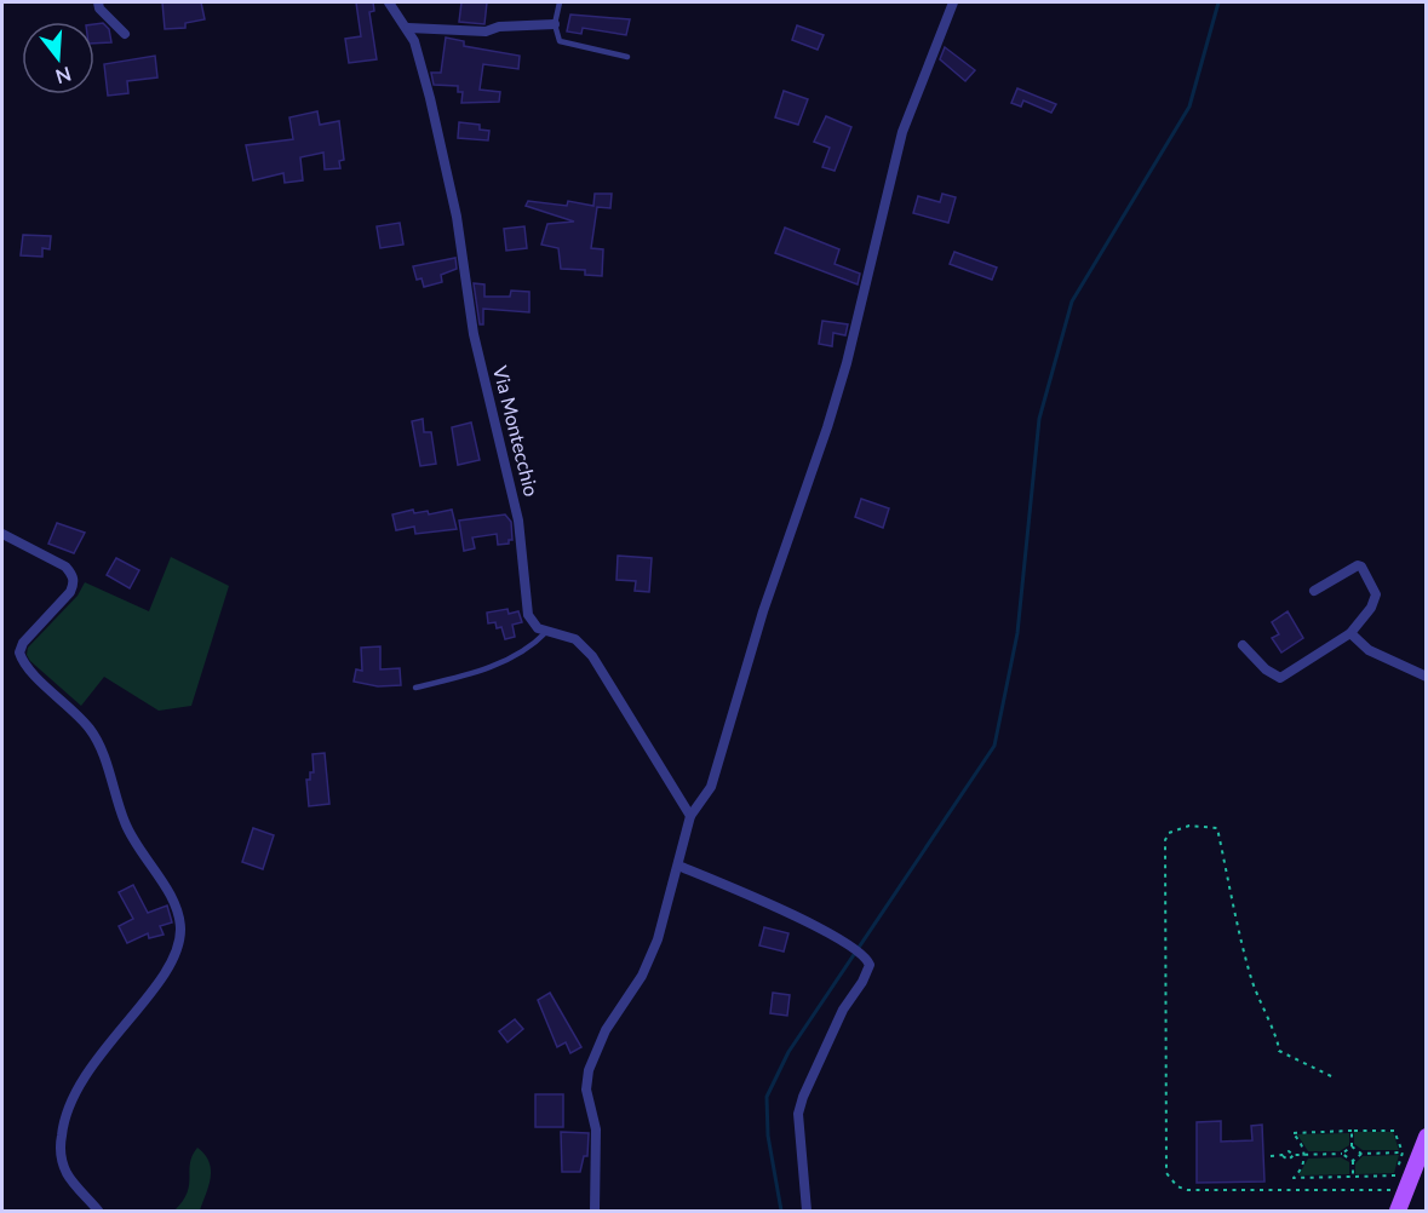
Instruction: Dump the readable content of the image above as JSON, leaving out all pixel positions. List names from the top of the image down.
{
  "streets": {
    "street": ["Via Montecchio"]
  },
  "north": "bottom"
}
